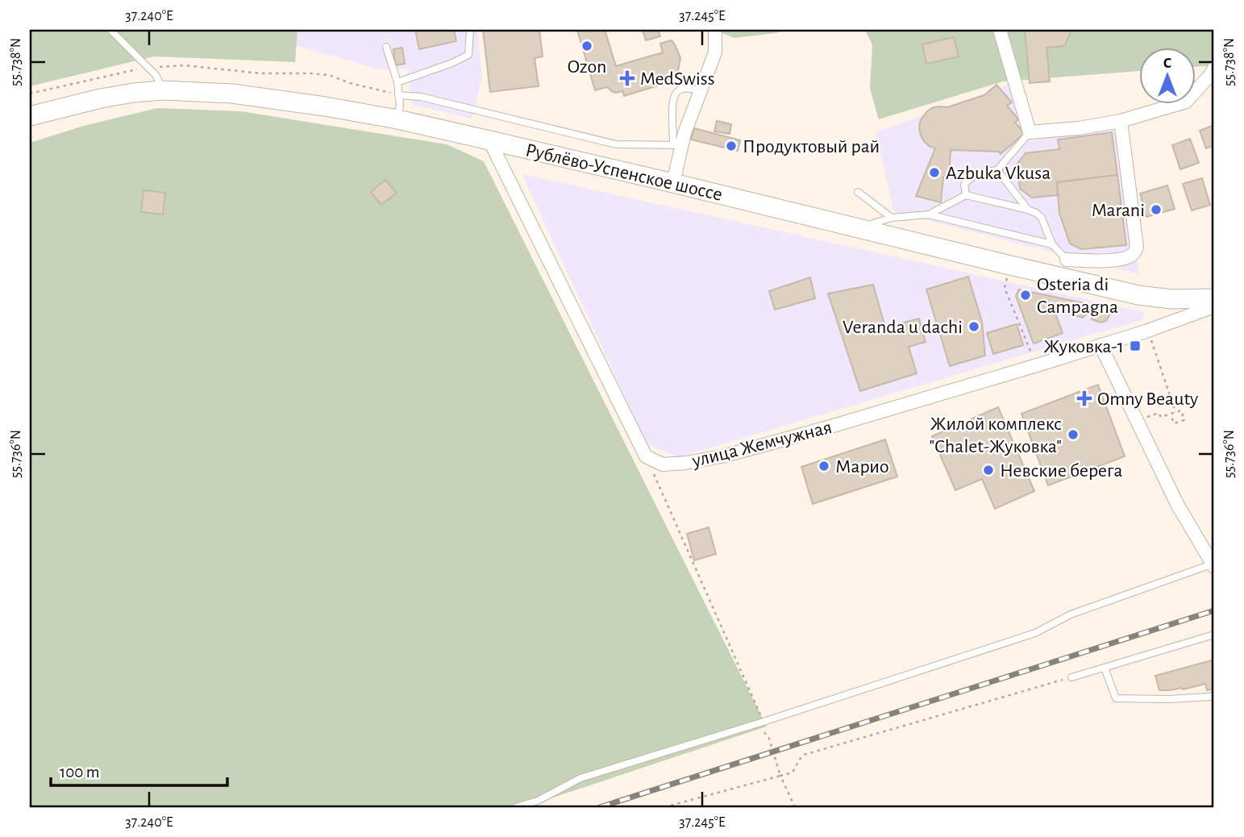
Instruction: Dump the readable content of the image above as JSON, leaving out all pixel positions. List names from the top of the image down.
{
  "streets": {
    "main road": ["Рублёво-Успенское шоссе"],
    "street": ["улица Жемчужная"]
  },
  "places": {
    "other": [
      "Ozon",
      "Продуктовый рай",
      "Azbuka Vkusa",
      "Marani",
      "Osteria di Campagna",
      "Veranda u dachi",
      "Жилой комплекс \"Chalet-Жуковка\"",
      "Марио",
      "Невские берега"
    ],
    "health": ["MedSwiss", "Omny Beauty"],
    "transit": ["Жуковка-1"]
  },
  "scale_bar": "100 m",
  "north": "top",
  "coordinates": [
    "37.240°E",
    "37.245°E",
    "55.738°N",
    "55.736°N"
  ]
}
